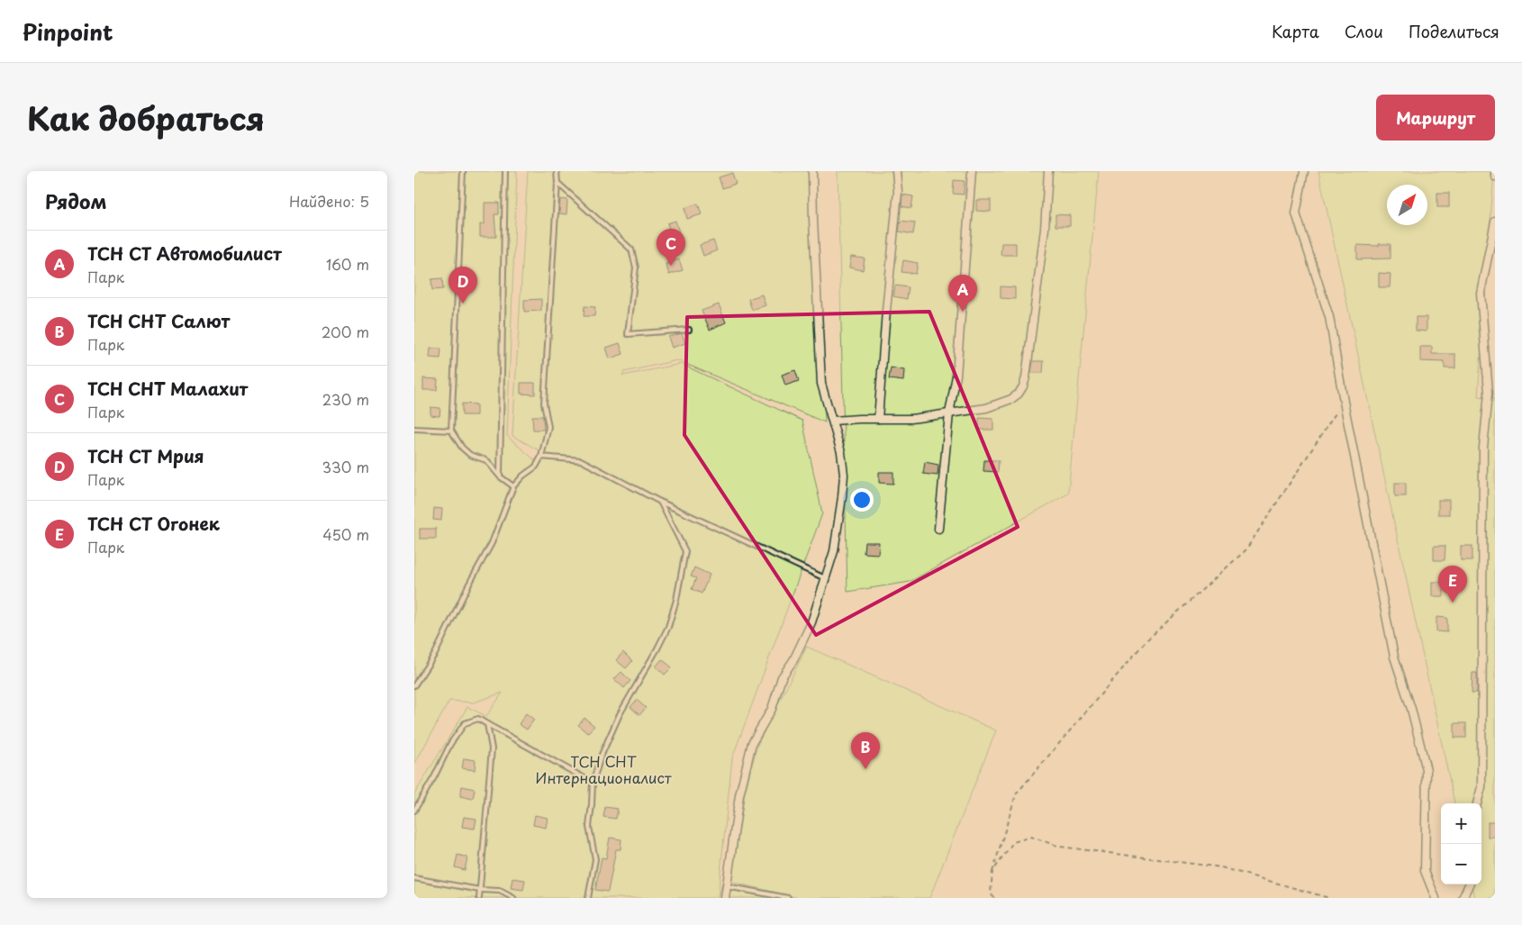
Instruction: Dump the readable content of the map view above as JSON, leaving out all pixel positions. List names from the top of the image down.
{
  "parks": ["ТСН СНТ Интернационалист"],
  "north": "top right",
  "page": {
    "header": "Pinpoint",
    "nav": ["Карта", "Слои", "Поделиться"],
    "title": "Как добраться",
    "buttons": "Маршрут",
    "heading": ["Рядом", "Найдено: 5"],
    "pins": [
      "C",
      "D",
      "A",
      "E",
      "B"
    ],
    "list": [
      {
        "mark": "A",
        "name": "ТСН СТ Автомобилист",
        "note": "Парк",
        "value": "160 m"
      },
      {
        "mark": "B",
        "name": "ТСН СНТ Салют",
        "note": "Парк",
        "value": "200 m"
      },
      {
        "mark": "C",
        "name": "ТСН СНТ Малахит",
        "note": "Парк",
        "value": "230 m"
      },
      {
        "mark": "D",
        "name": "ТСН СТ Мрия",
        "note": "Парк",
        "value": "330 m"
      },
      {
        "mark": "E",
        "name": "ТСН СТ Огонек",
        "note": "Парк",
        "value": "450 m"
      }
    ],
    "map_buttons": ["+", "−"]
  }
}
